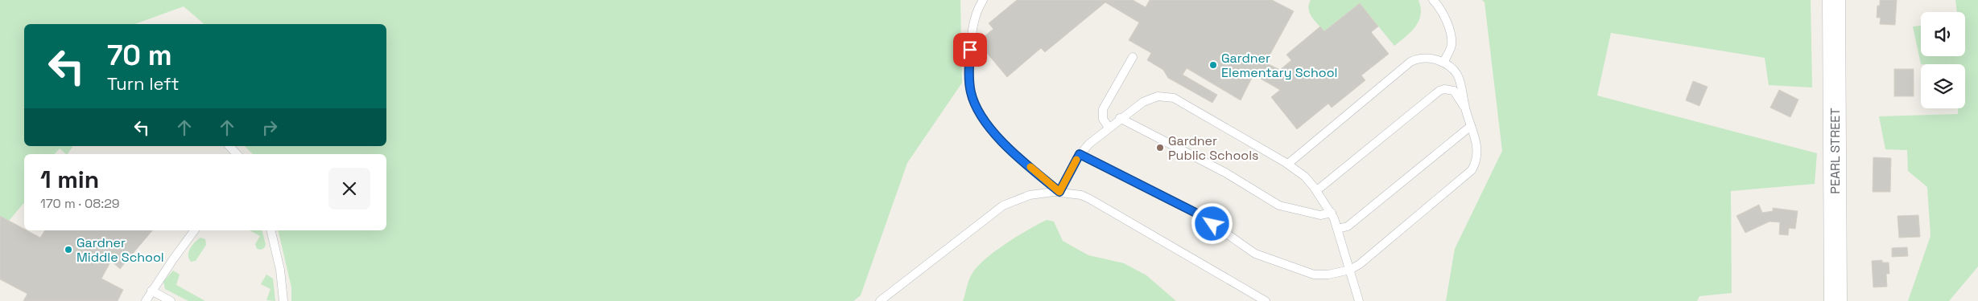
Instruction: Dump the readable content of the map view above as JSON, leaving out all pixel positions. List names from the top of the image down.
{
  "streets": {
    "main road": ["PEARL STREET"]
  },
  "places": ["Gardner Elementary School", "Gardner Public Schools", "Gardner Middle School"],
  "page": {
    "turn": ["70 m", "Turn left"],
    "heading": ["1 min", "170 m · 08:29"]
  }
}
